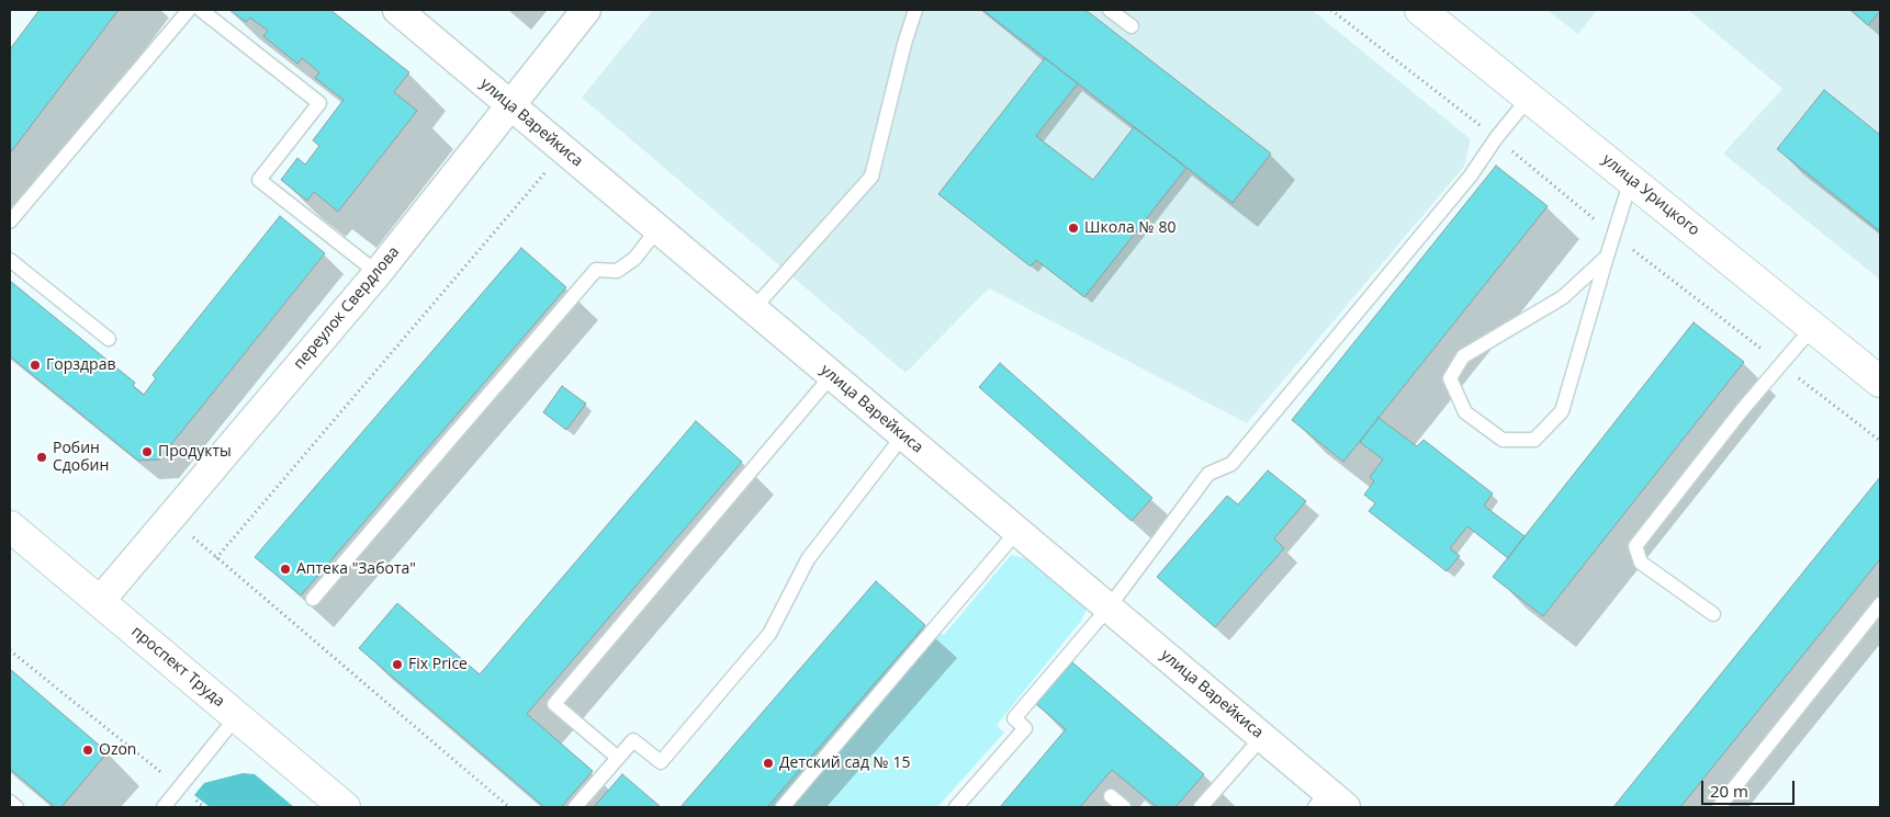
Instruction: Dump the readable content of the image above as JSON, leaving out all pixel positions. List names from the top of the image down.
{
  "streets": {
    "street": [
      "улица Варейкиса",
      "улица Урицкого",
      "переулок Свердлова",
      "проспект Труда"
    ]
  },
  "crossings": [
    ["улица Варейкиса", "переулок Свердлова"],
    ["переулок Свердлова", "проспект Труда"]
  ],
  "places": [
    "Школа № 80",
    "Горздрав",
    "Продукты",
    "Робин Сдобин",
    "Аптека \"Забота\"",
    "Fix Price",
    "Ozon",
    "Детский сад № 15"
  ],
  "scale_bar": "20 m"
}
